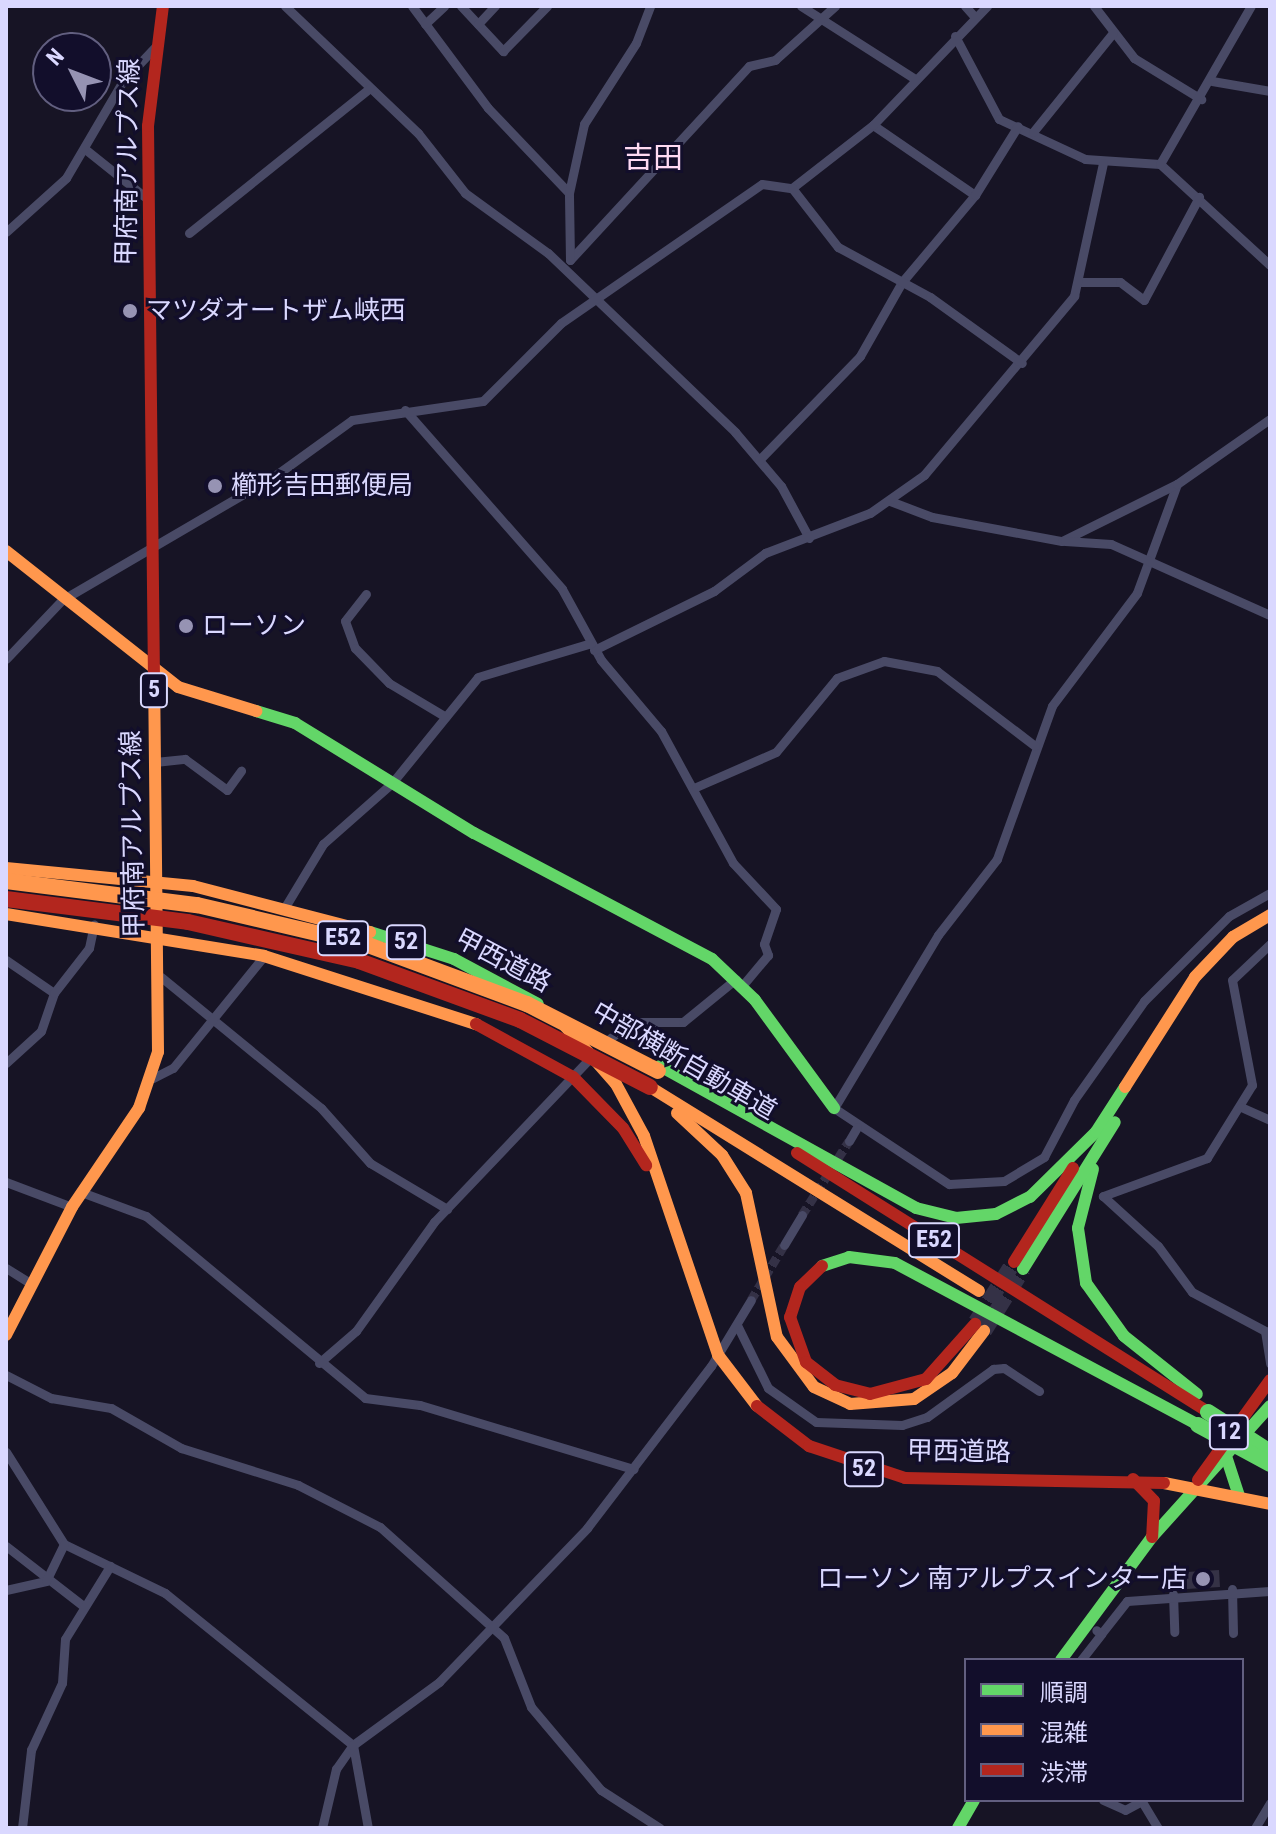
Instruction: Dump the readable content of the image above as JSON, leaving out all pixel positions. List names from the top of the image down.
{
  "streets": {
    "main road": [
      "甲府南アルプス線",
      "5",
      "E52",
      "52",
      "甲西道路",
      "中部横断自動車道",
      "12"
    ]
  },
  "crossings": [
    ["甲府南アルプス線", "甲西道路"],
    ["甲西道路", "12"]
  ],
  "districts": ["吉田"],
  "places": [
    "マツダオートザム峡西",
    "櫛形吉田郵便局",
    "ローソン",
    "ローソン 南アルプスインター店"
  ],
  "legend": ["順調", "混雑", "渋滞"],
  "north": "top left"
}
